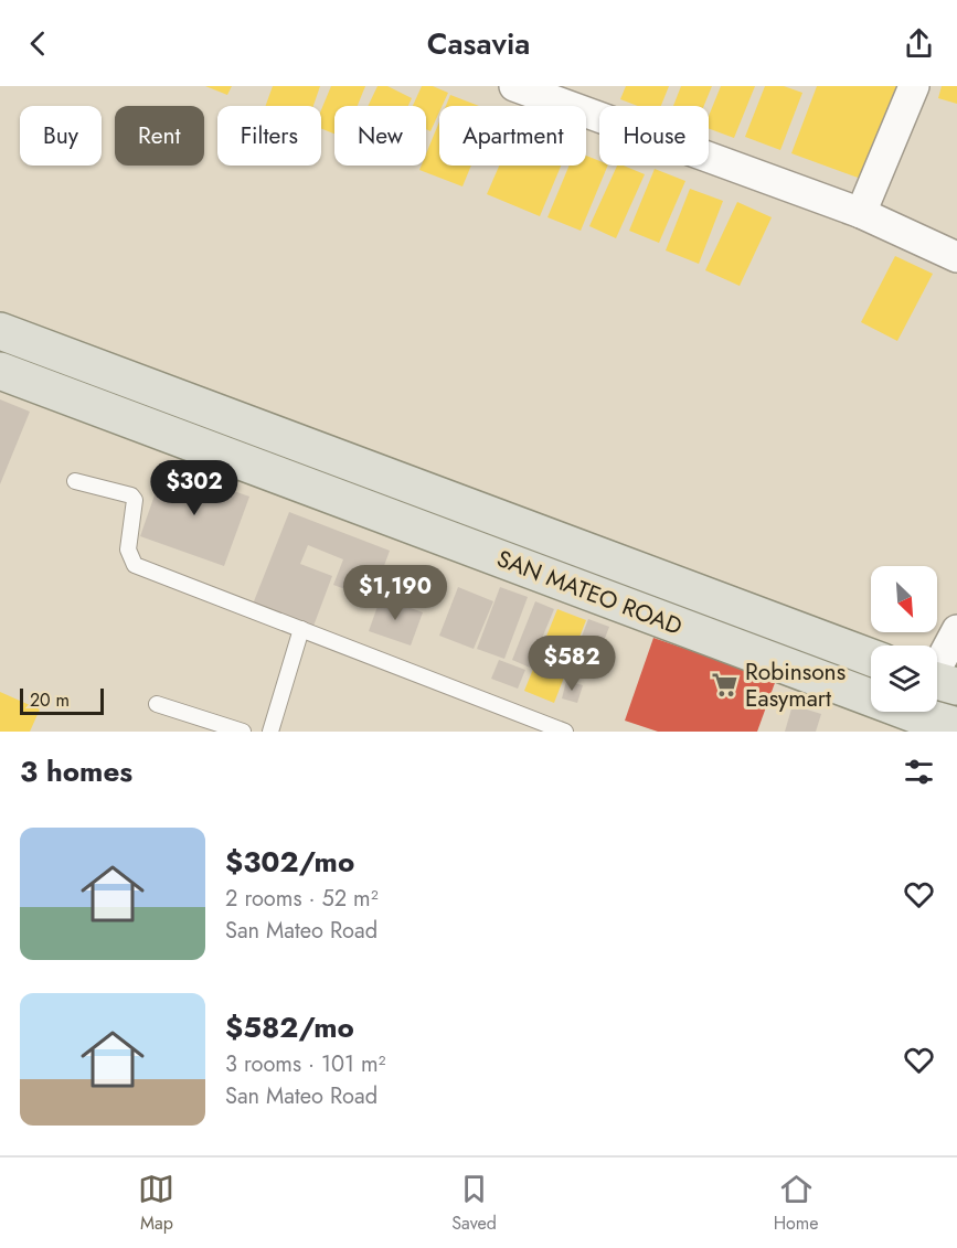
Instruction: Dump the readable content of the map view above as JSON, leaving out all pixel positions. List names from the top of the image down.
{
  "streets": {
    "main road": ["SAN MATEO ROAD"]
  },
  "places": {
    "supermarket": ["Robinsons Easymart"]
  },
  "scale_bar": "20 m",
  "north": "bottom right",
  "page": {
    "header": "Casavia",
    "chip": [
      "Buy",
      "Rent",
      "Filters",
      "New",
      "Apartment",
      "House"
    ],
    "price": ["$302", "$1,190", "$582"],
    "scale": "20 m",
    "heading": "3 homes",
    "list": [
      {
        "name": "$302/mo",
        "note": "2 rooms · 52 m² · San Mateo Road"
      },
      {
        "name": "$582/mo",
        "note": "3 rooms · 101 m² · San Mateo Road"
      }
    ],
    "tabs": ["Map", "Saved", "Home"]
  }
}
